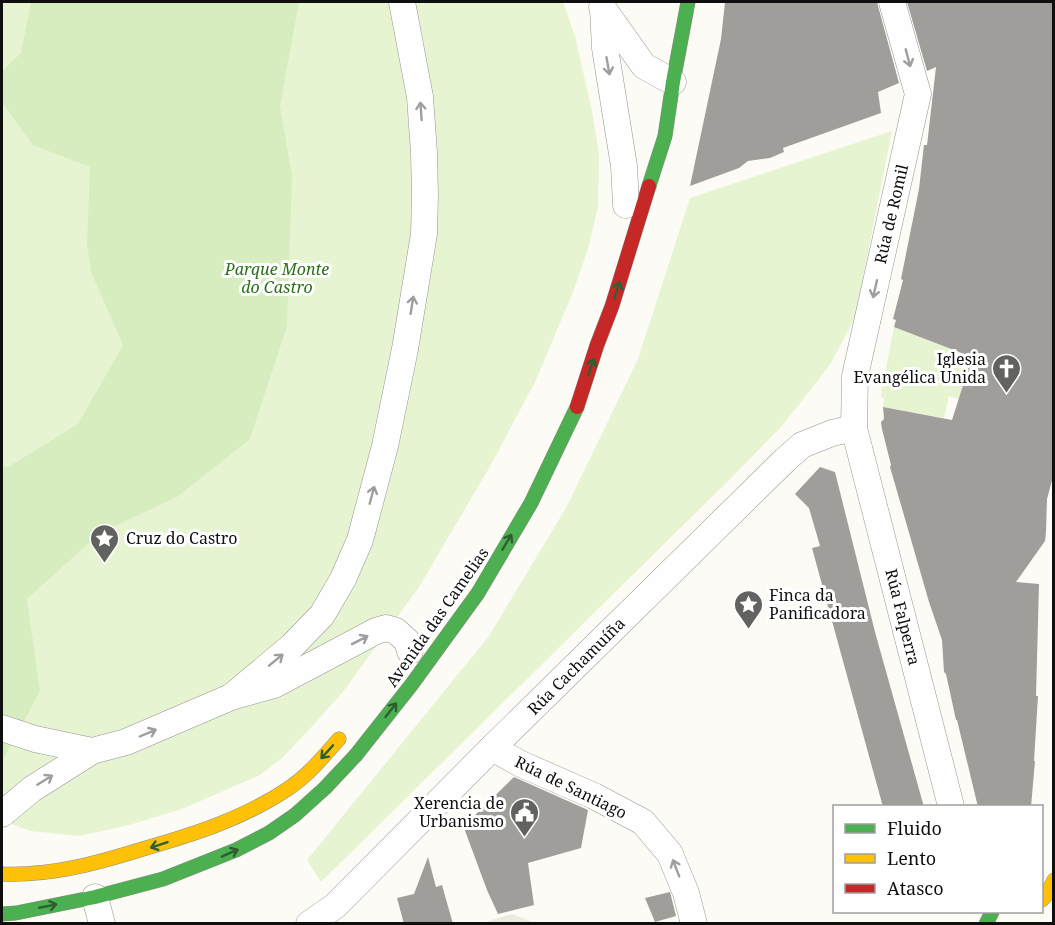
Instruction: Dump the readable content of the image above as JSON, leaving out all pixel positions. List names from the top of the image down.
{
  "streets": {
    "main road": ["Avenida das Camelias"],
    "street": [
      "Rúa de Romil",
      "Rúa Falperra",
      "Rúa Cachamuíña",
      "Rúa de Santiago"
    ]
  },
  "crossings": [
    ["Rúa de Romil", "Rúa Falperra"],
    ["Rúa de Romil", "Rúa Cachamuíña"],
    ["Rúa Falperra", "Rúa Cachamuíña"],
    ["Rúa Cachamuíña", "Rúa de Santiago"]
  ],
  "one_way": ["Rúa de Romil", "Avenida das Camelias", "Rúa de Santiago"],
  "parks": ["Parque Monte do Castro"],
  "places": {
    "church": ["Iglesia Evangélica Unida"],
    "place": ["Cruz do Castro", "Finca da Panificadora"],
    "public building": ["Xerencia de Urbanismo"]
  },
  "legend": ["Fluido", "Lento", "Atasco"]
}
